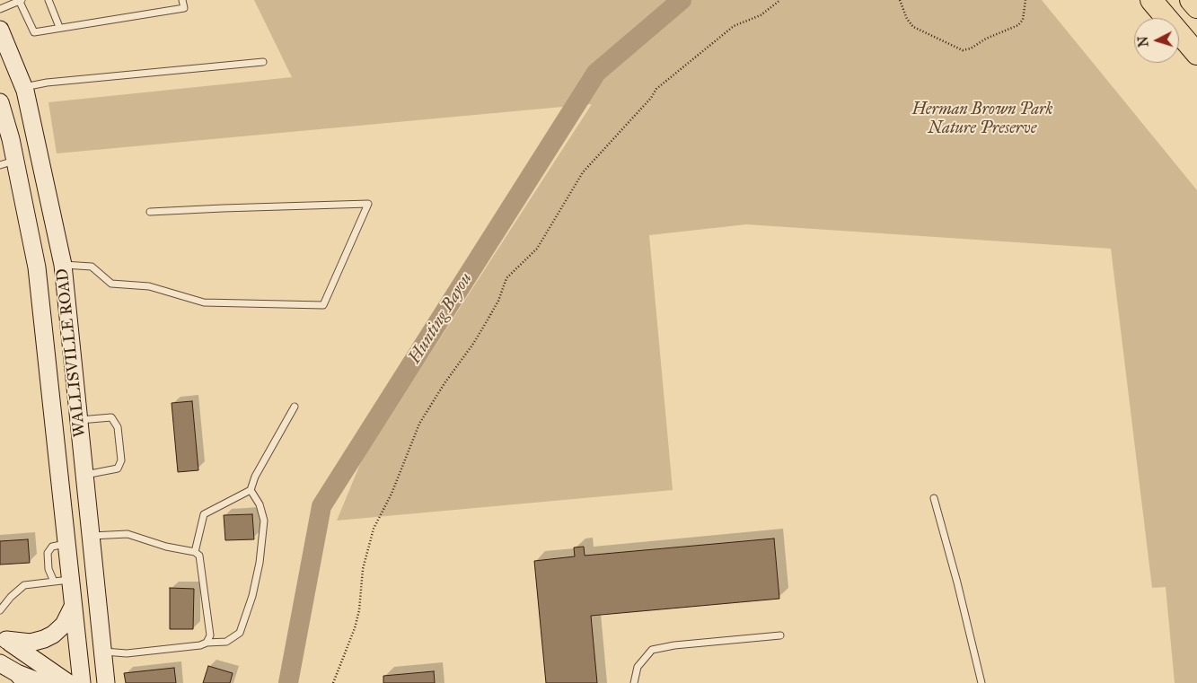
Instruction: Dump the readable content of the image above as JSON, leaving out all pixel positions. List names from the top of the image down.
{
  "streets": {
    "main road": ["WALLISVILLE ROAD"]
  },
  "water": ["Hunting Bayou"],
  "parks": ["Herman Brown Park Nature Preserve"],
  "north": "left"
}
